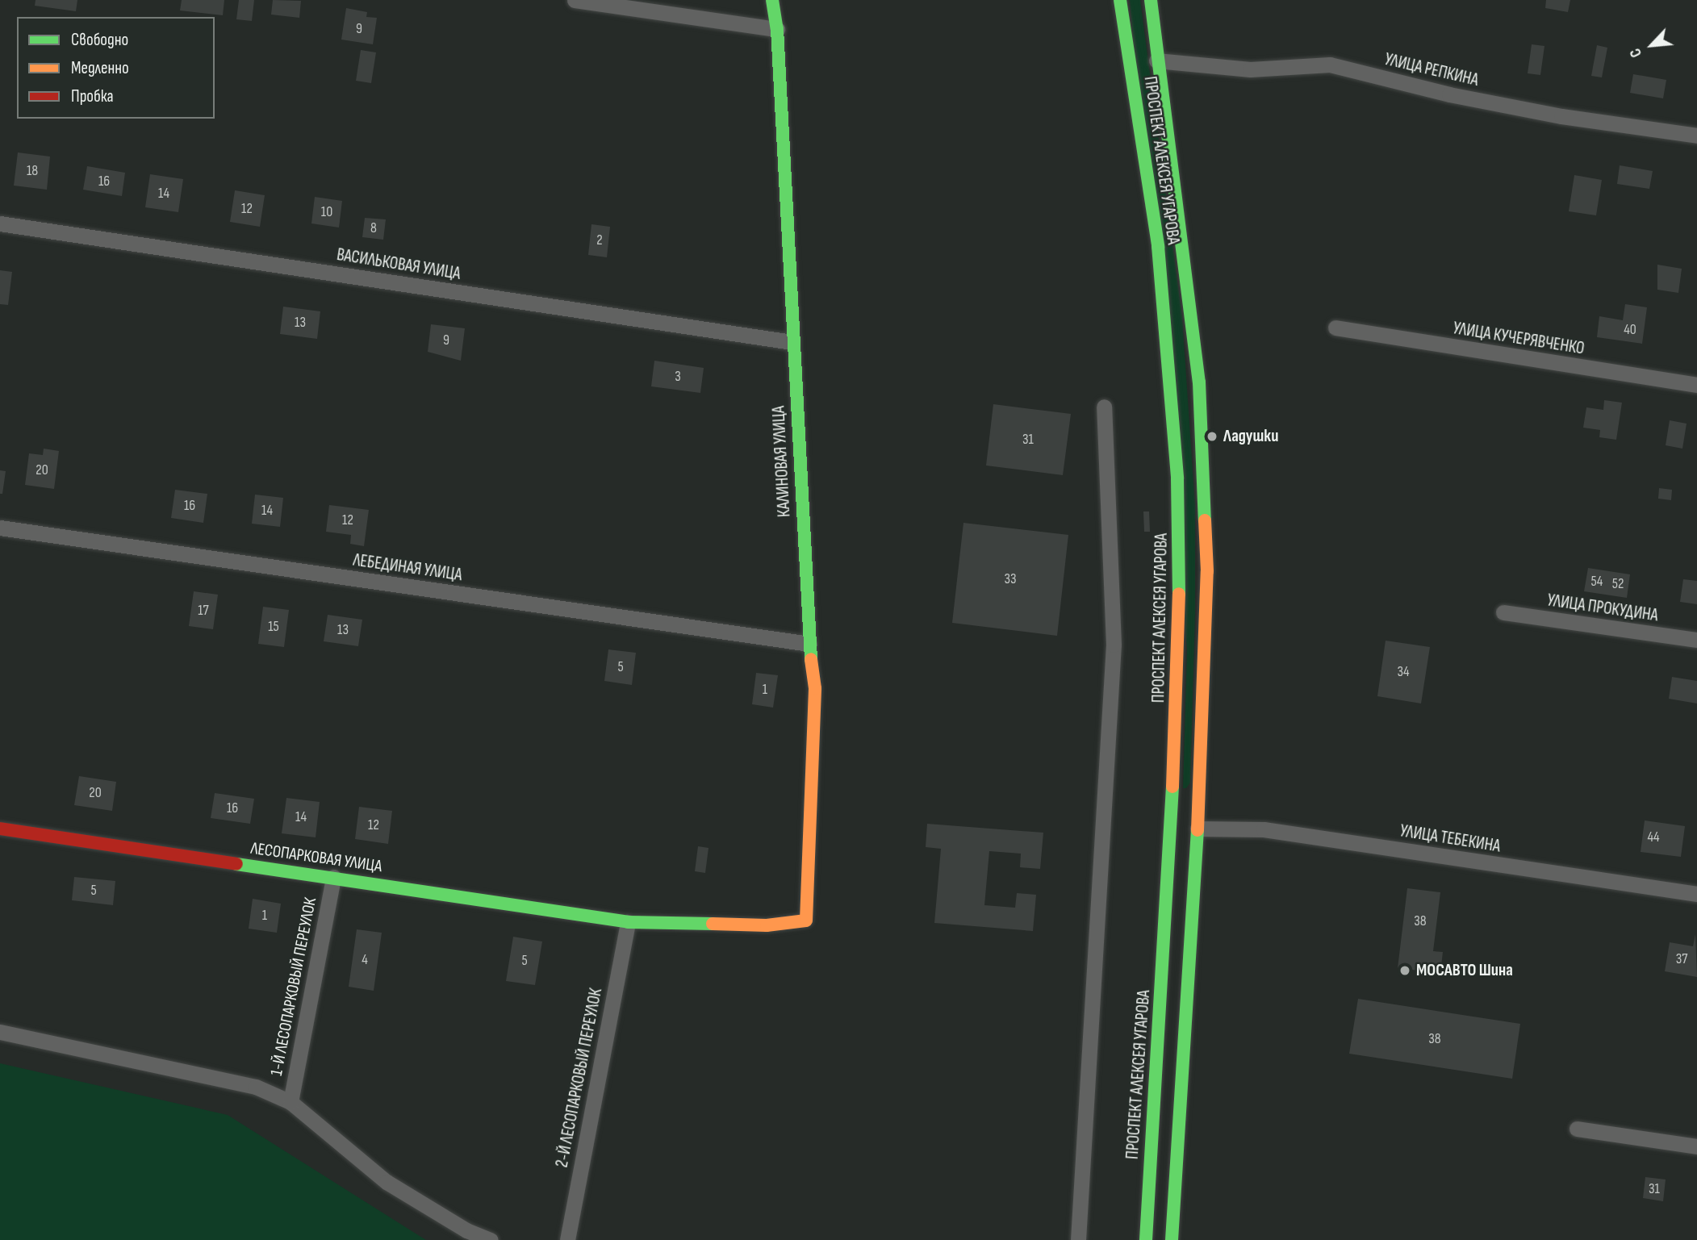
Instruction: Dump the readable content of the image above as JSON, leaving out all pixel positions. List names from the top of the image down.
{
  "streets": {
    "main road": ["ПРОСПЕКТ АЛЕКСЕЯ УГАРОВА", "КАЛИНОВАЯ УЛИЦА", "ЛЕСОПАРКОВАЯ УЛИЦА"],
    "street": [
      "УЛИЦА РЕПКИНА",
      "ВАСИЛЬКОВАЯ УЛИЦА",
      "УЛИЦА КУЧЕРЯВЧЕНКО",
      "ЛЕБЕДИНАЯ УЛИЦА",
      "УЛИЦА ПРОКУДИНА",
      "УЛИЦА ТЕБЕКИНА",
      "1-Й ЛЕСОПАРКОВЫЙ ПЕРЕУЛОК",
      "2-Й ЛЕСОПАРКОВЫЙ ПЕРЕУЛОК"
    ]
  },
  "crossings": [
    ["УЛИЦА РЕПКИНА", "ПРОСПЕКТ АЛЕКСЕЯ УГАРОВА"],
    ["ПРОСПЕКТ АЛЕКСЕЯ УГАРОВА", "УЛИЦА ТЕБЕКИНА"],
    ["ВАСИЛЬКОВАЯ УЛИЦА", "КАЛИНОВАЯ УЛИЦА"],
    ["КАЛИНОВАЯ УЛИЦА", "ЛЕБЕДИНАЯ УЛИЦА"],
    ["КАЛИНОВАЯ УЛИЦА", "ЛЕСОПАРКОВАЯ УЛИЦА"],
    ["ЛЕСОПАРКОВАЯ УЛИЦА", "1-Й ЛЕСОПАРКОВЫЙ ПЕРЕУЛОК"],
    ["ЛЕСОПАРКОВАЯ УЛИЦА", "2-Й ЛЕСОПАРКОВЫЙ ПЕРЕУЛОК"]
  ],
  "places": ["Ладушки", "МОСАВТО Шина"],
  "house_numbers": [
    "9",
    "18",
    "16",
    "14",
    "12",
    "10",
    "8",
    "2",
    "13",
    "40",
    "9",
    "3",
    "31",
    "20",
    "16",
    "14",
    "12",
    "33",
    "54",
    "52",
    "17",
    "15",
    "13",
    "5",
    "34",
    "1",
    "20",
    "16",
    "14",
    "12",
    "44",
    "5",
    "1",
    "38",
    "37",
    "4",
    "5",
    "38",
    "31"
  ],
  "legend": ["Свободно", "Медленно", "Пробка"],
  "north": "bottom left"
}
